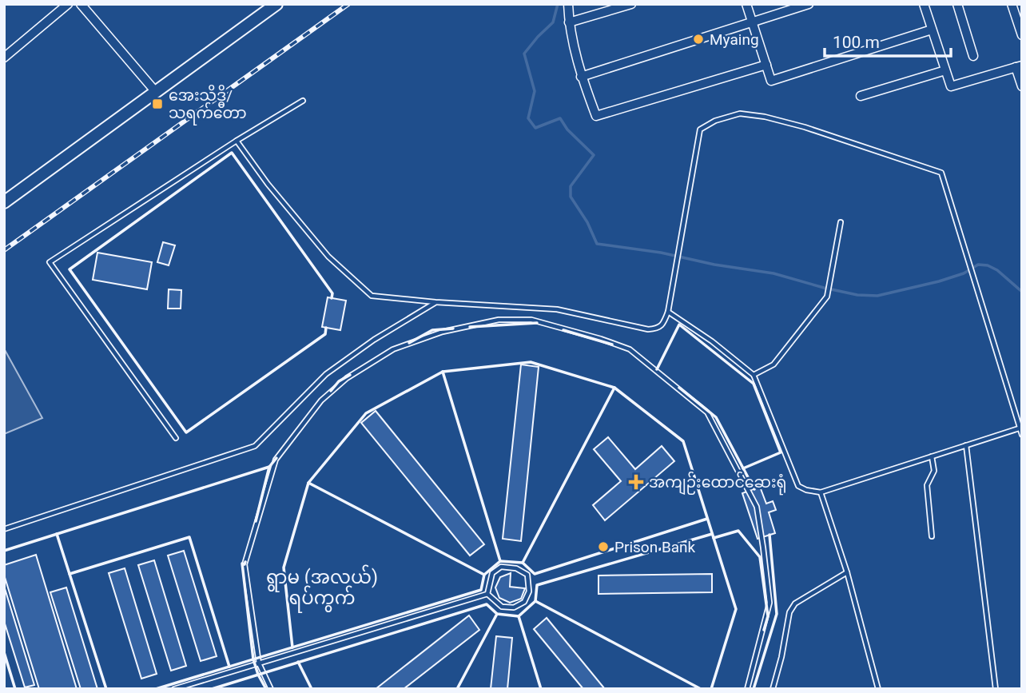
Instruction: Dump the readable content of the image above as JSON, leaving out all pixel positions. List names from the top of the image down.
{
  "districts": ["ရွာမ (အလယ်) ရပ်ကွက်"],
  "places": {
    "other": ["Myaing", "Prison Bank"],
    "transit": ["အေးသိဒ္ဓိ/ သရက်တော"],
    "health": ["အကျဉ်းထောင်ဆေးရုံ"]
  },
  "scale_bar": "100 m"
}
